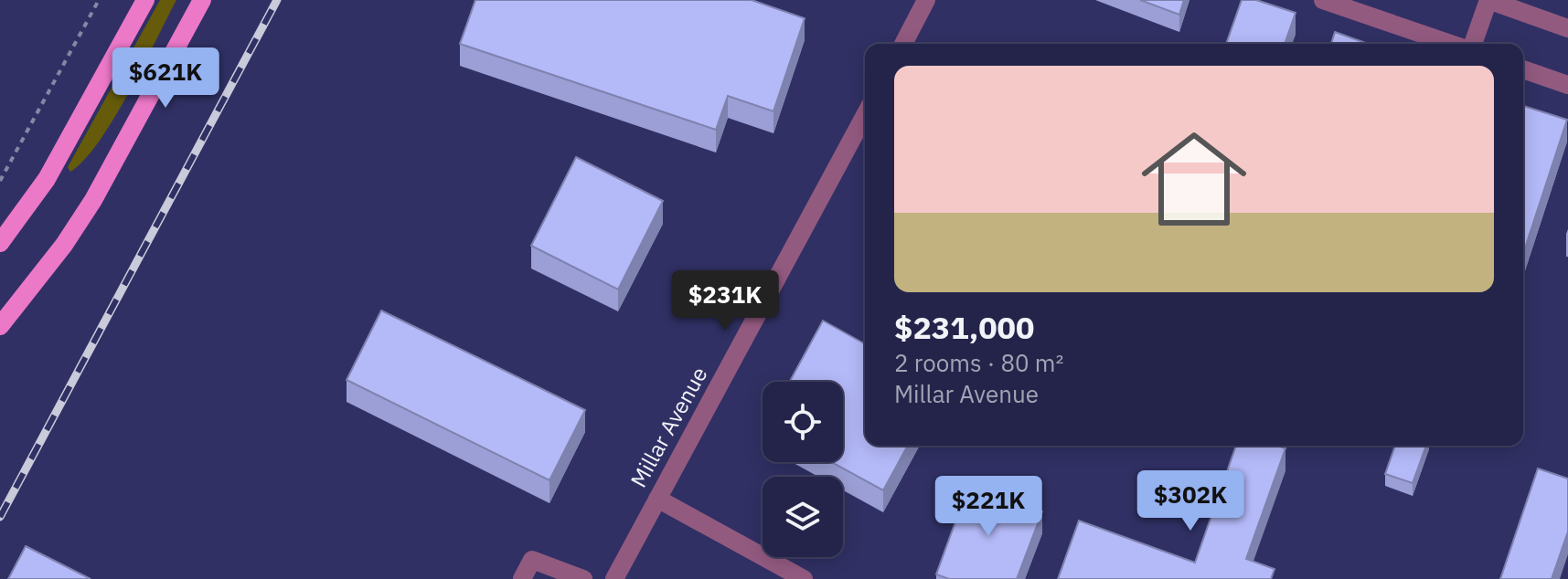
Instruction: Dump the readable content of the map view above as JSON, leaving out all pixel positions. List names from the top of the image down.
{
  "streets": {
    "street": ["Millar Avenue"]
  },
  "page": {
    "list": [
      {
        "name": "$231,000",
        "note": "2 rooms · 80 m² · Millar Avenue"
      }
    ],
    "price": [
      "$621K",
      "$231K",
      "$302K",
      "$221K"
    ]
  }
}
